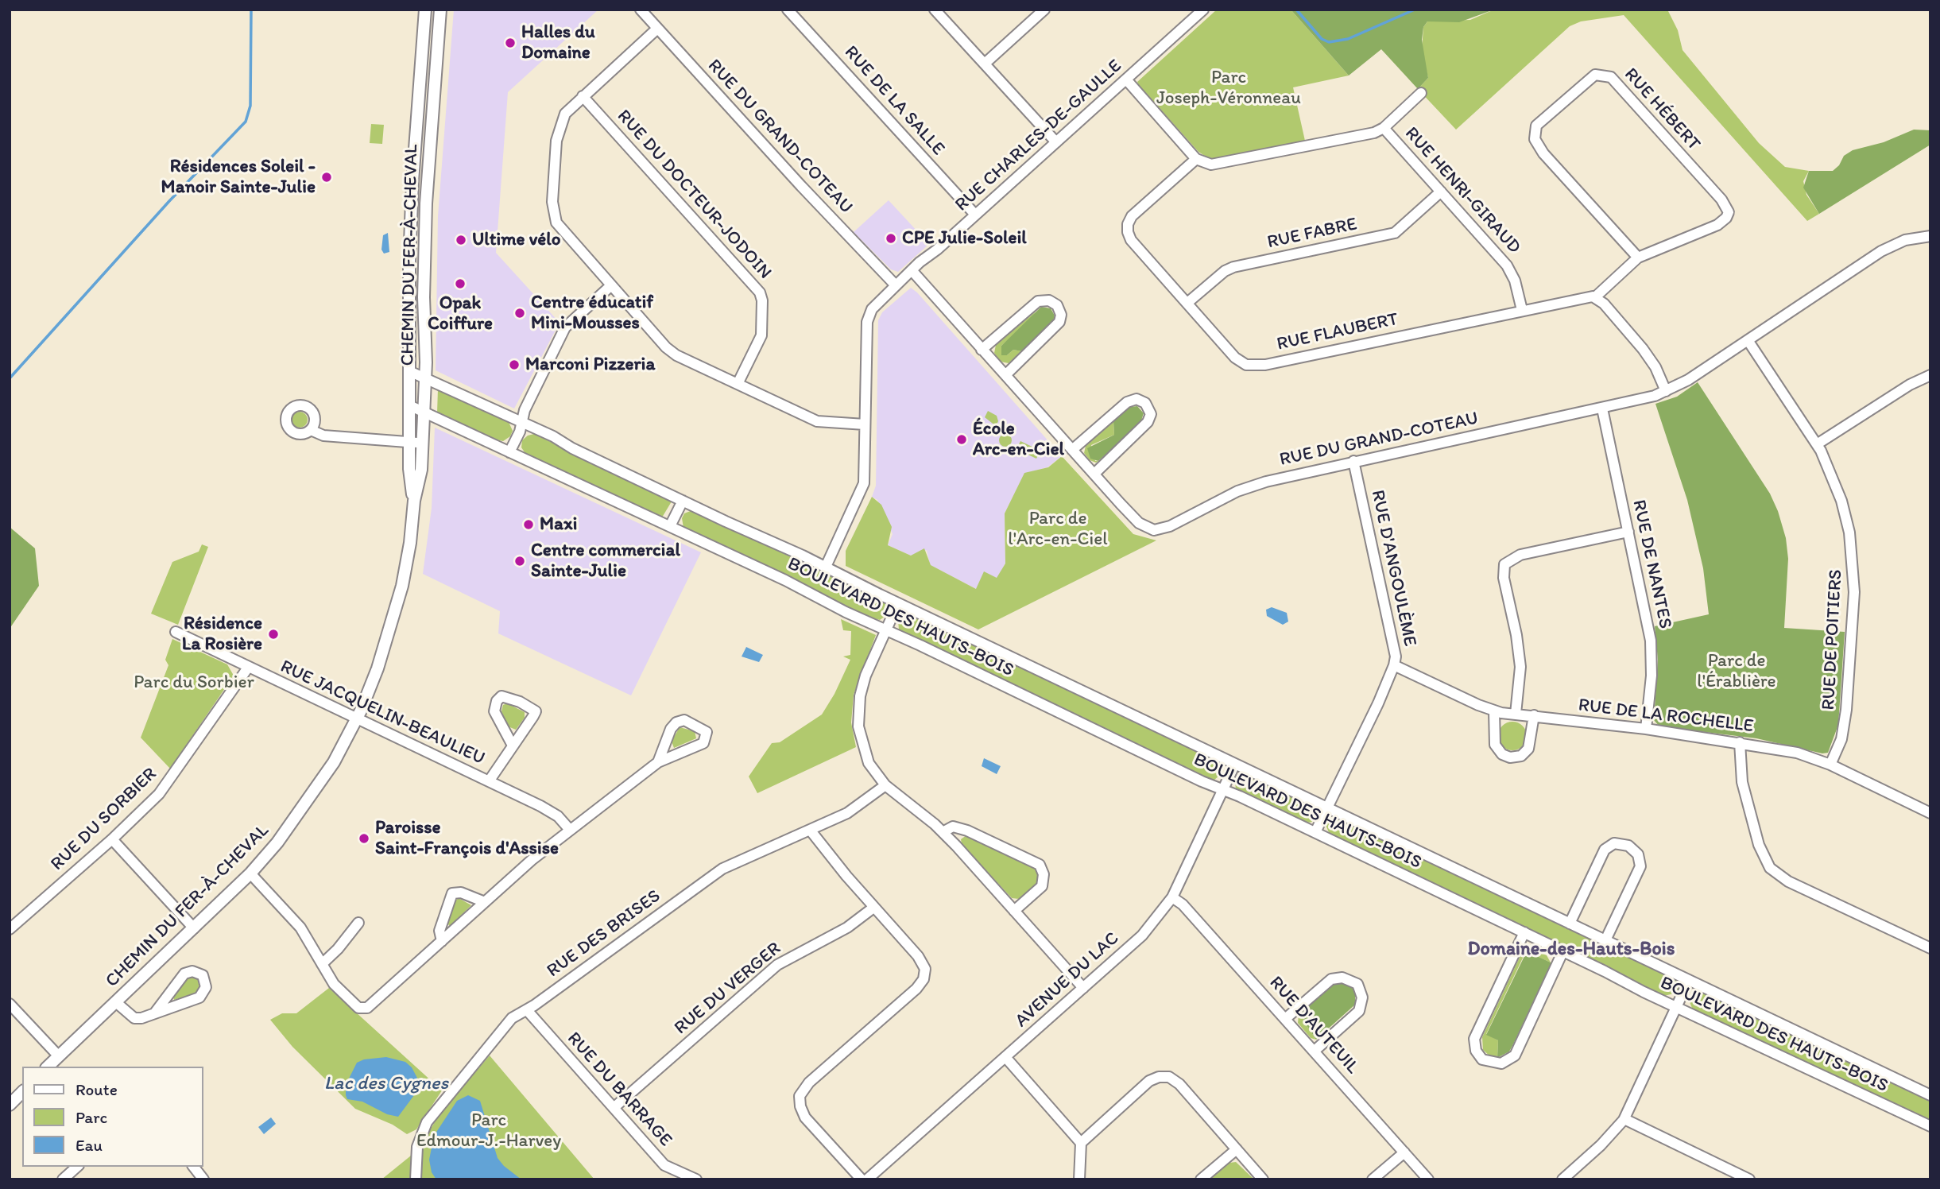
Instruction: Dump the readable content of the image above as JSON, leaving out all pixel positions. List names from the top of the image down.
{
  "streets": {
    "street": [
      "RUE DE LA SALLE",
      "RUE HÉBERT",
      "RUE CHARLES-DE-GAULLE",
      "RUE DU GRAND-COTEAU",
      "RUE HENRI-GIRAUD",
      "RUE DU DOCTEUR-JODOIN",
      "RUE FABRE",
      "CHEMIN DU FER-À-CHEVAL",
      "RUE FLAUBERT",
      "RUE DE NANTES",
      "RUE D'ANGOULÈME",
      "BOULEVARD DES HAUTS-BOIS",
      "RUE DE POITIERS",
      "RUE JACQUELIN-BEAULIEU",
      "RUE DE LA ROCHELLE",
      "RUE DU SORBIER",
      "RUE DES BRISES",
      "AVENUE DU LAC",
      "RUE DU VERGER",
      "RUE D'AUTEUIL",
      "RUE DU BARRAGE"
    ]
  },
  "crossings": [
    ["RUE DE LA SALLE", "RUE CHARLES-DE-GAULLE"],
    ["RUE HÉBERT", "RUE FLAUBERT"],
    ["RUE CHARLES-DE-GAULLE", "RUE DU GRAND-COTEAU"],
    ["RUE CHARLES-DE-GAULLE", "BOULEVARD DES HAUTS-BOIS"],
    ["RUE DU GRAND-COTEAU", "RUE DE NANTES"],
    ["RUE DU GRAND-COTEAU", "RUE D'ANGOULÈME"],
    ["RUE DU GRAND-COTEAU", "RUE DE POITIERS"],
    ["RUE HENRI-GIRAUD", "RUE FABRE"],
    ["RUE HENRI-GIRAUD", "RUE FLAUBERT"],
    ["RUE FABRE", "RUE FLAUBERT"],
    ["CHEMIN DU FER-À-CHEVAL", "BOULEVARD DES HAUTS-BOIS"],
    ["CHEMIN DU FER-À-CHEVAL", "RUE JACQUELIN-BEAULIEU"],
    ["RUE DE NANTES", "RUE DE LA ROCHELLE"],
    ["RUE D'ANGOULÈME", "BOULEVARD DES HAUTS-BOIS"],
    ["RUE D'ANGOULÈME", "RUE DE LA ROCHELLE"],
    ["BOULEVARD DES HAUTS-BOIS", "AVENUE DU LAC"],
    ["RUE DE POITIERS", "RUE DE LA ROCHELLE"],
    ["RUE JACQUELIN-BEAULIEU", "RUE DU SORBIER"],
    ["RUE DES BRISES", "RUE DU BARRAGE"],
    ["AVENUE DU LAC", "RUE D'AUTEUIL"],
    ["RUE DU VERGER", "RUE DU BARRAGE"]
  ],
  "districts": ["Domaine-des-Hauts-Bois"],
  "water": ["Lac des Cygnes"],
  "parks": [
    "Parc Joseph-Véronneau",
    "Parc de l'Arc-en-Ciel",
    "Parc de l'Érablière",
    "Parc du Sorbier",
    "Parc Edmour-J.-Harvey"
  ],
  "places": [
    "Halles du Domaine",
    "Résidences Soleil - Manoir Sainte-Julie",
    "CPE Julie-Soleil",
    "Ultime vélo",
    "Opak Coiffure",
    "Centre éducatif Mini-Mousses",
    "Marconi Pizzeria",
    "École Arc-en-Ciel",
    "Maxi",
    "Centre commercial Sainte-Julie",
    "Résidence La Rosière",
    "Paroisse Saint-François d'Assise"
  ],
  "legend": ["Route", "Parc", "Eau"]
}
